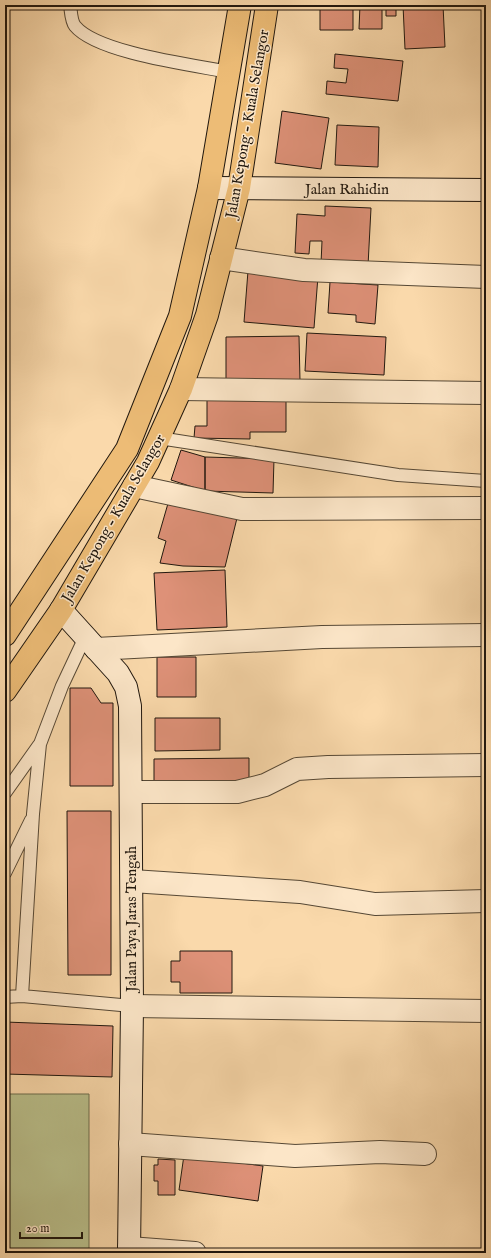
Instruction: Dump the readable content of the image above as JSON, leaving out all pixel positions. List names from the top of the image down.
{
  "streets": {
    "highway": ["Jalan Kepong - Kuala Selangor"],
    "street": ["Jalan Rahidin", "Jalan Paya Jaras Tengah"]
  },
  "crossings": [
    ["Jalan Kepong - Kuala Selangor", "Jalan Rahidin"],
    ["Jalan Kepong - Kuala Selangor", "Jalan Paya Jaras Tengah"]
  ],
  "scale_bar": "20 m"
}
